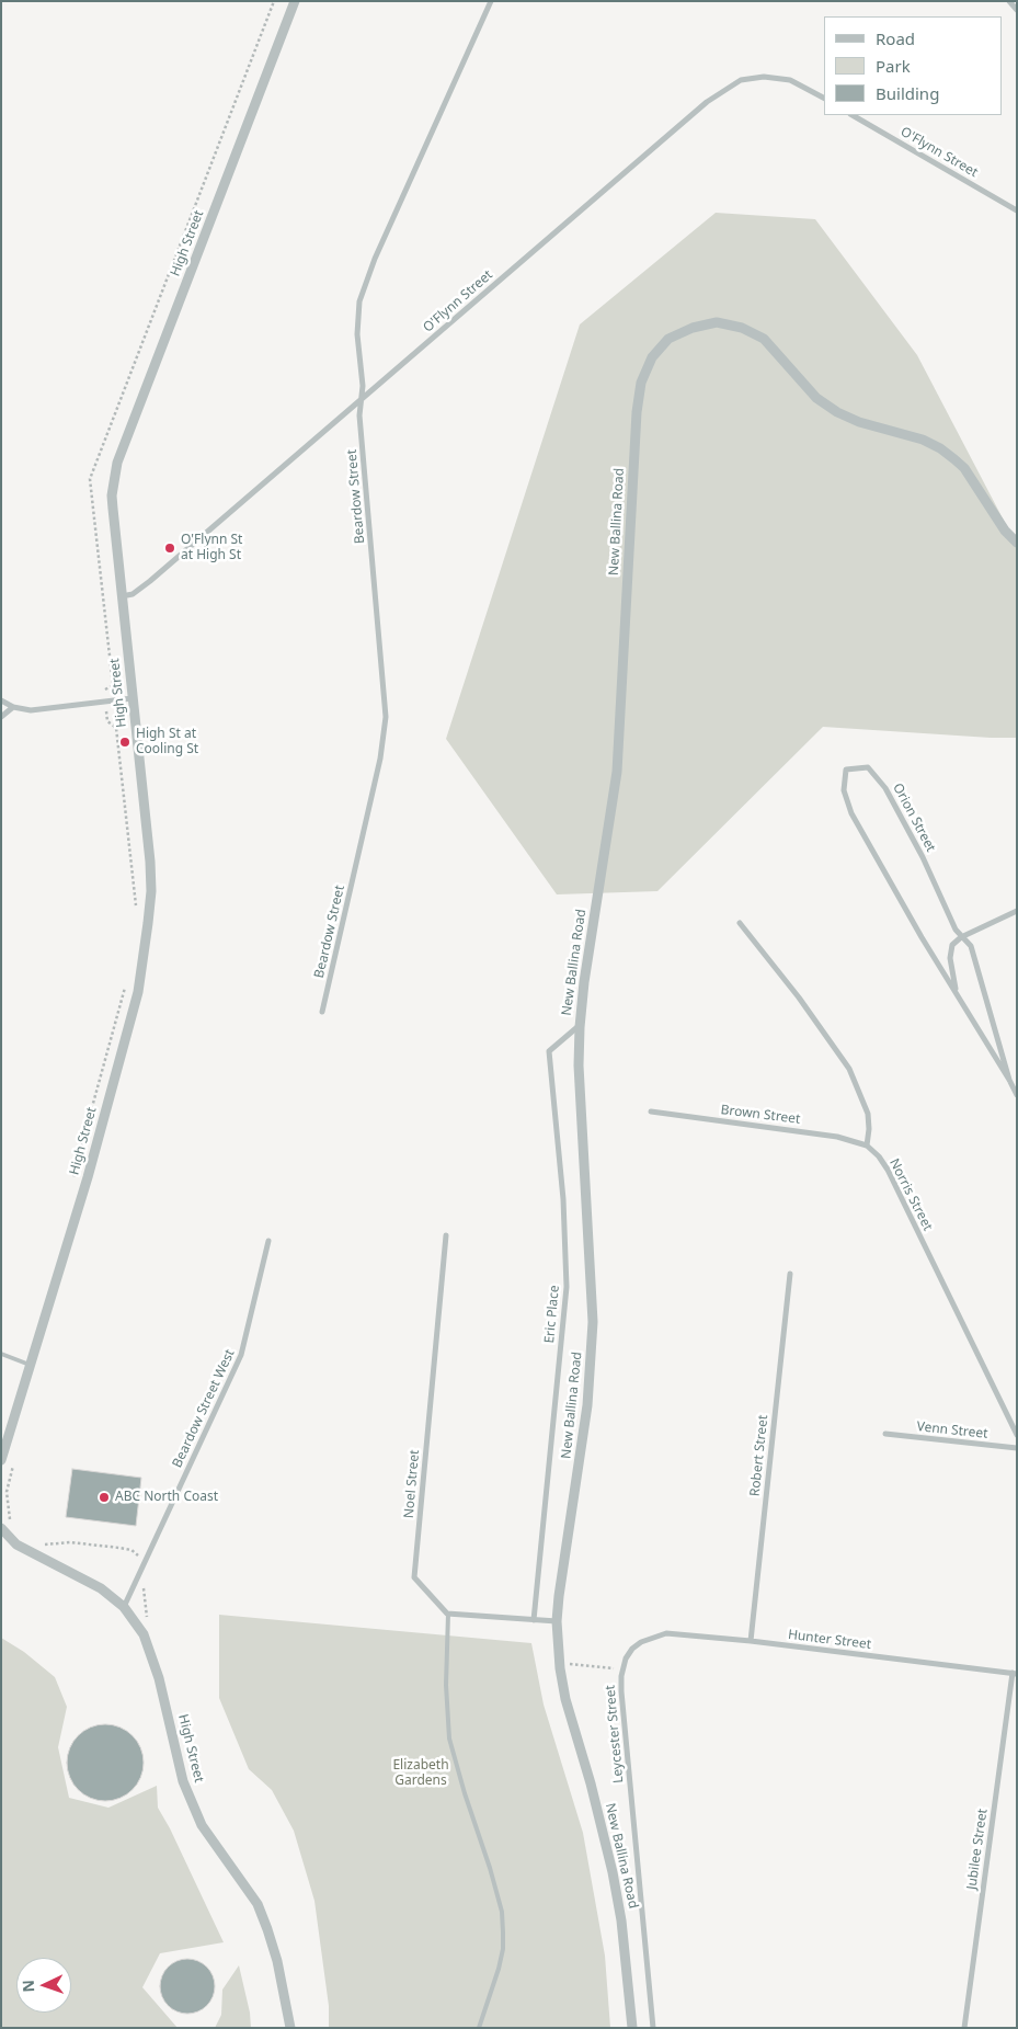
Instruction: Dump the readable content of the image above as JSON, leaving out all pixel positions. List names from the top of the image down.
{
  "streets": {
    "street": [
      "O'Flynn Street",
      "High Street",
      "Beardow Street",
      "New Ballina Road",
      "Orion Street",
      "Brown Street",
      "Norris Street",
      "Eric Place",
      "Beardow Street West",
      "Venn Street",
      "Robert Street",
      "Noel Street",
      "Hunter Street",
      "Leycester Street",
      "Jubilee Street"
    ]
  },
  "crossings": [
    ["O'Flynn Street", "High Street"],
    ["O'Flynn Street", "Beardow Street"],
    ["High Street", "Beardow Street West"],
    ["New Ballina Road", "Eric Place"],
    ["Brown Street", "Norris Street"],
    ["Robert Street", "Hunter Street"],
    ["Hunter Street", "Leycester Street"],
    ["Hunter Street", "Jubilee Street"]
  ],
  "parks": ["Elizabeth Gardens"],
  "places": ["O'Flynn St at High St", "High St at Cooling St", "ABC North Coast"],
  "legend": ["Road", "Park", "Building"],
  "north": "left"
}
